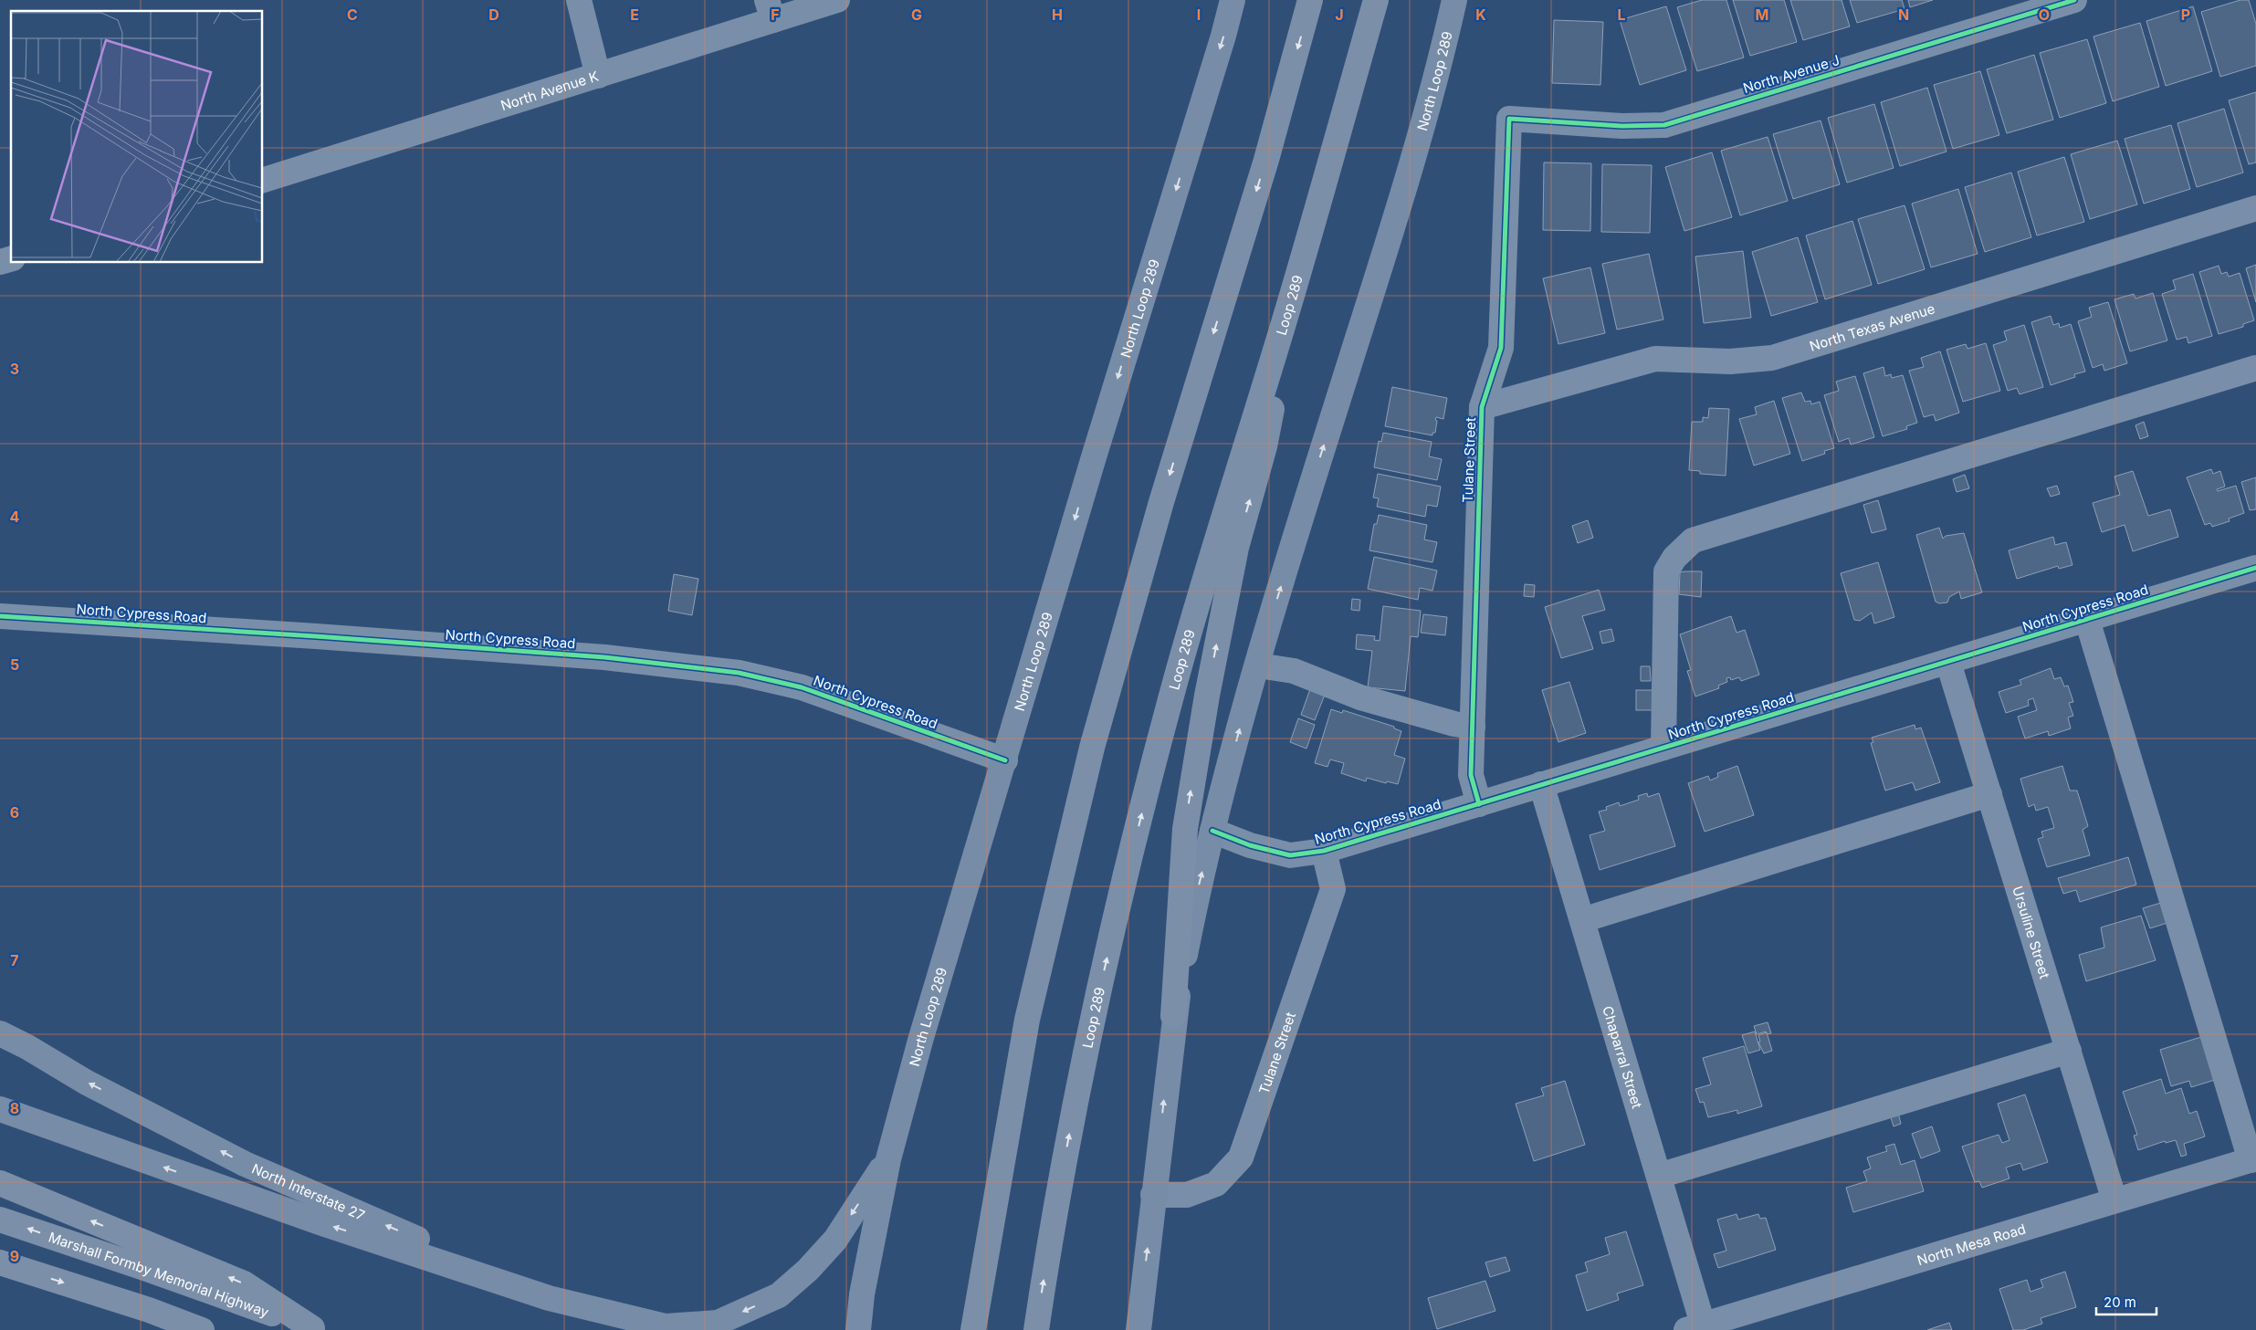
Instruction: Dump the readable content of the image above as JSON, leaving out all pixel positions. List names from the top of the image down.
{
  "streets": {
    "highway": ["Loop 289", "Marshall Formby Memorial Highway"],
    "main road": ["North Loop 289", "North Interstate 27"],
    "street": [
      "North Avenue J",
      "North Avenue K",
      "North Texas Avenue",
      "Tulane Street",
      "North Cypress Road",
      "Ursuline Street",
      "Chaparral Street",
      "North Mesa Road"
    ]
  },
  "crossings": [
    ["North Avenue J", "Tulane Street"],
    ["North Loop 289", "Tulane Street"],
    ["North Loop 289", "North Cypress Road"],
    ["North Texas Avenue", "Tulane Street"],
    ["Tulane Street", "North Cypress Road"],
    ["North Cypress Road", "Ursuline Street"],
    ["North Cypress Road", "Chaparral Street"],
    ["Ursuline Street", "North Mesa Road"],
    ["Chaparral Street", "North Mesa Road"]
  ],
  "scale_bar": "20 m",
  "grid": {
    "columns": [
      "C",
      "D",
      "E",
      "F",
      "G",
      "H",
      "I",
      "J",
      "K",
      "L",
      "M",
      "N",
      "O",
      "P"
    ],
    "rows": [
      "3",
      "4",
      "5",
      "6",
      "7",
      "8",
      "9"
    ]
  }
}
